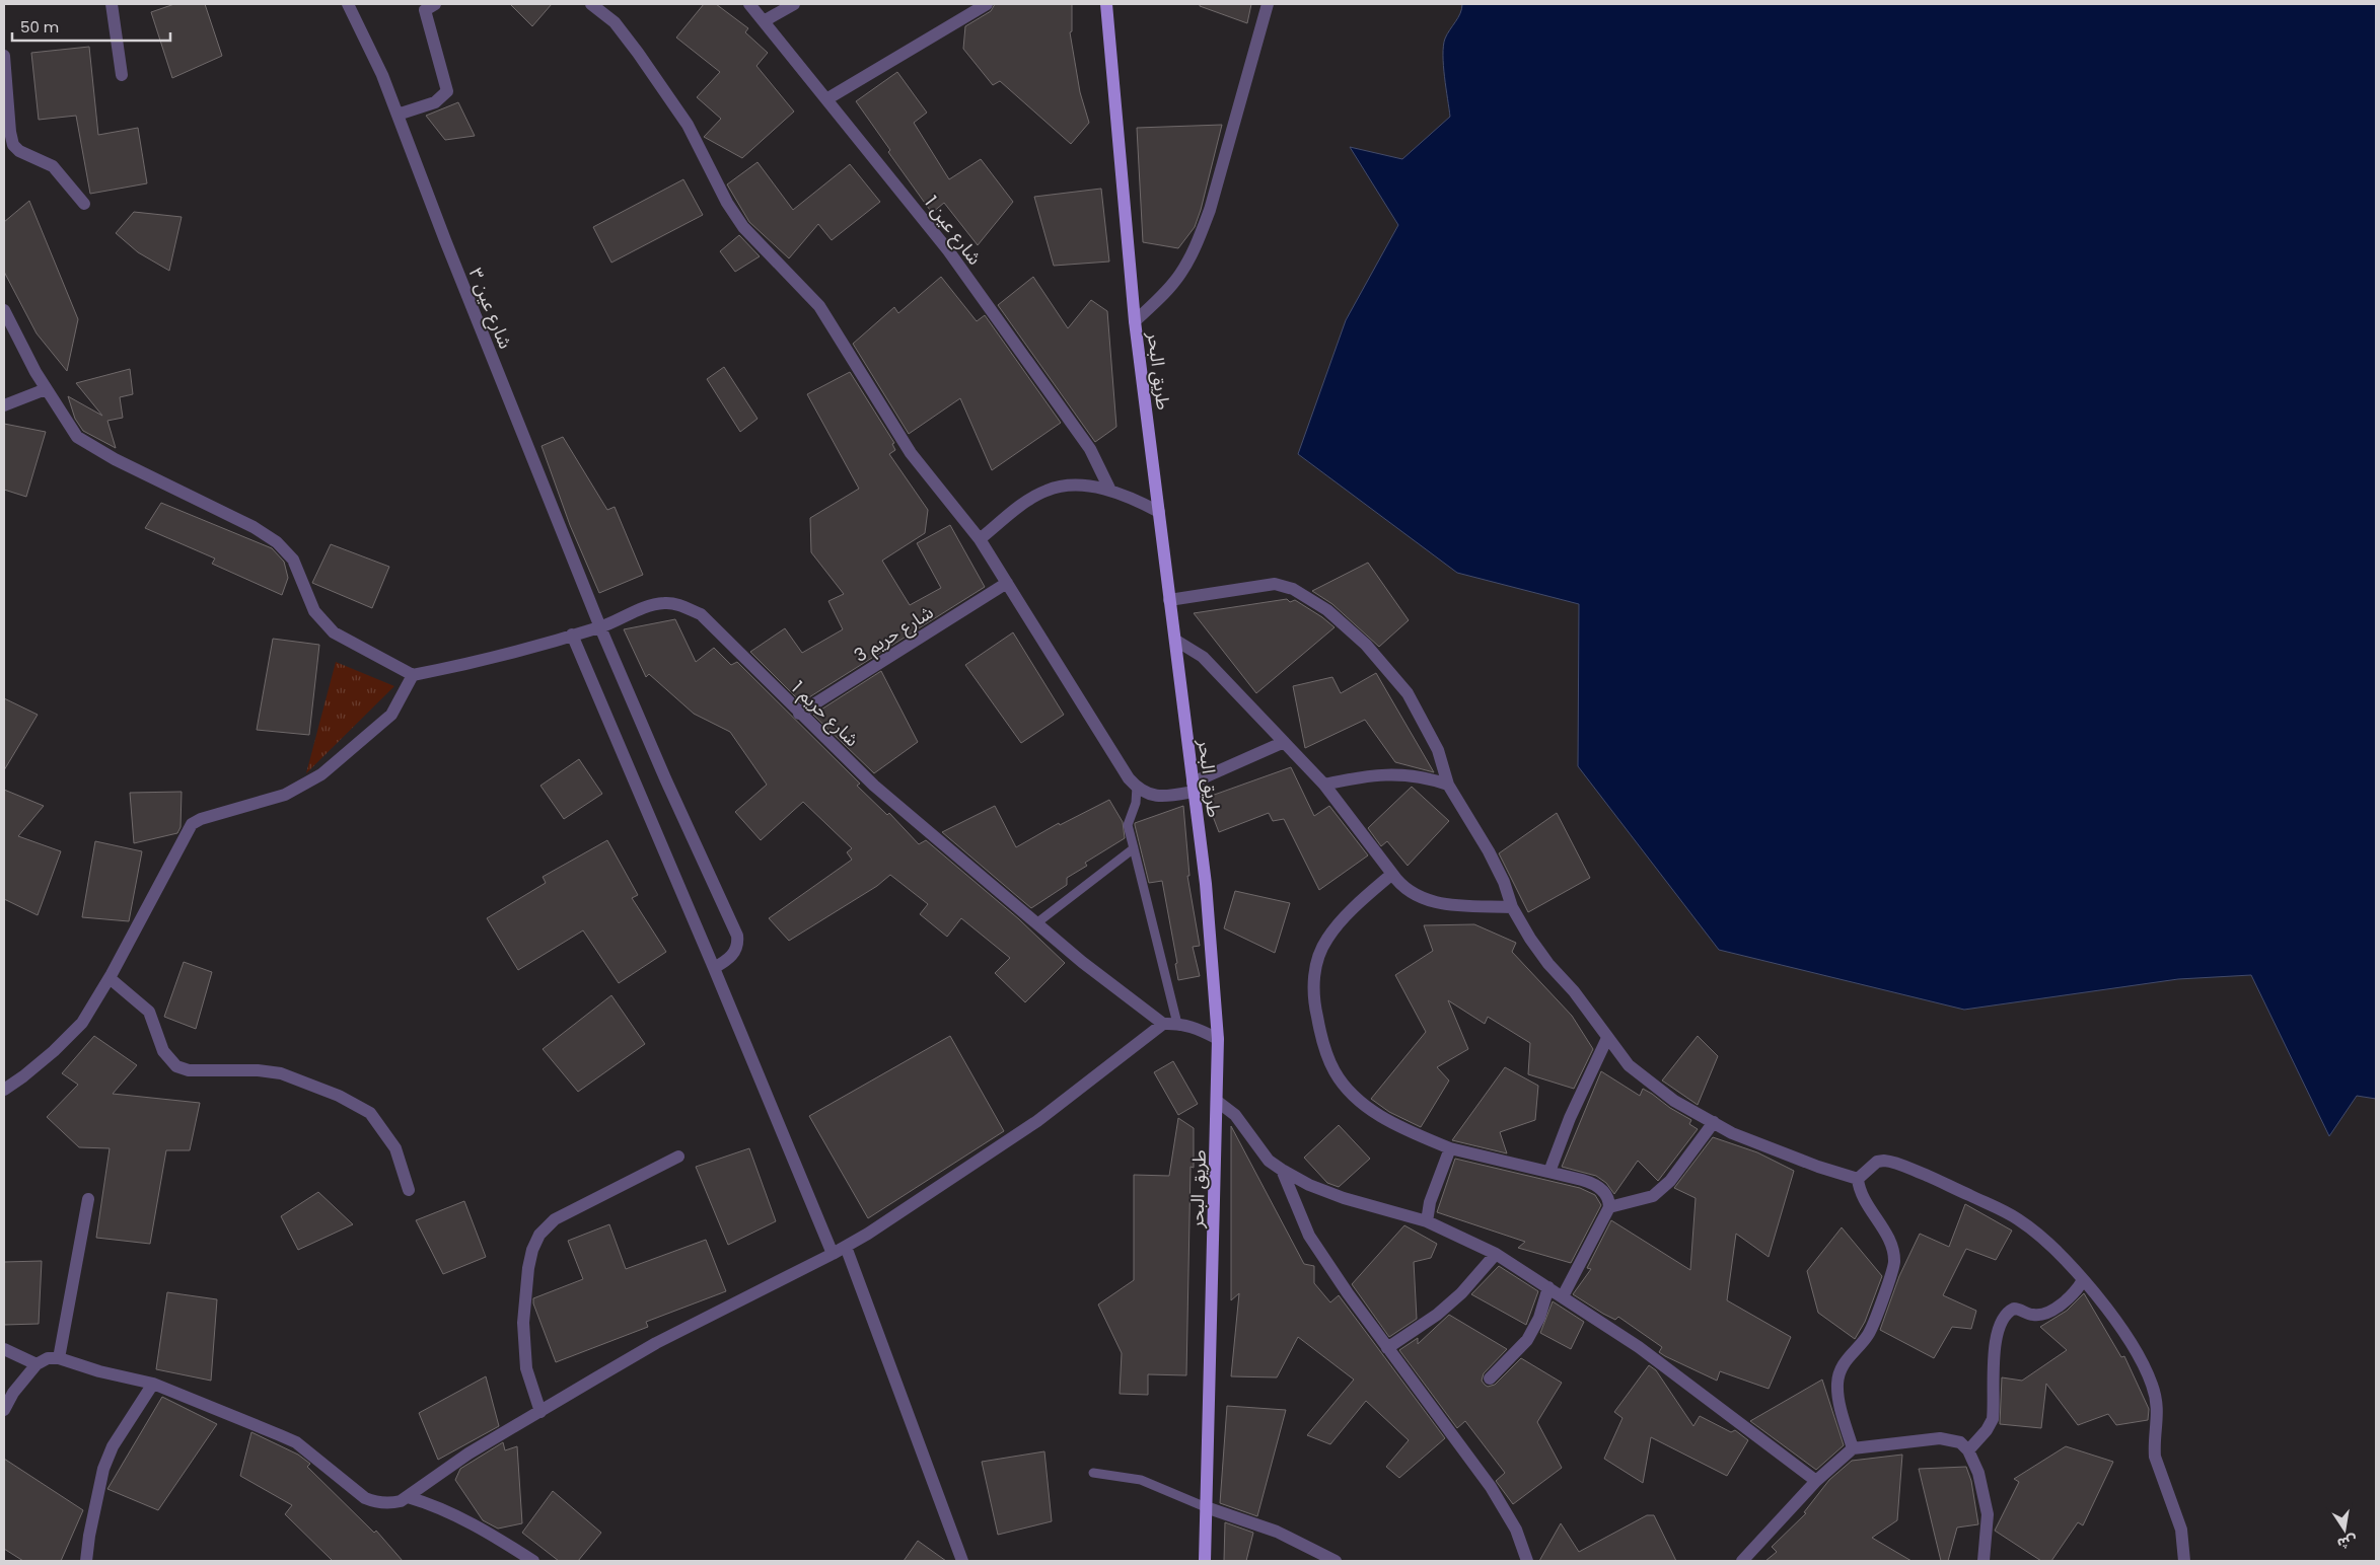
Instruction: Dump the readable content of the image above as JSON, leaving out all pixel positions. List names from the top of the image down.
{
  "streets": {
    "main road": ["طريق البحر"],
    "street": [
      "شارع عين 1",
      "شارع عين ٣",
      "شارع حريم 3",
      "شارع حريم 1"
    ]
  },
  "crossings": [
    ["شارع عين ٣", "شارع حريم 1"],
    ["شارع حريم 3", "شارع حريم 1"]
  ],
  "scale_bar": "50 m",
  "north": "bottom"
}
